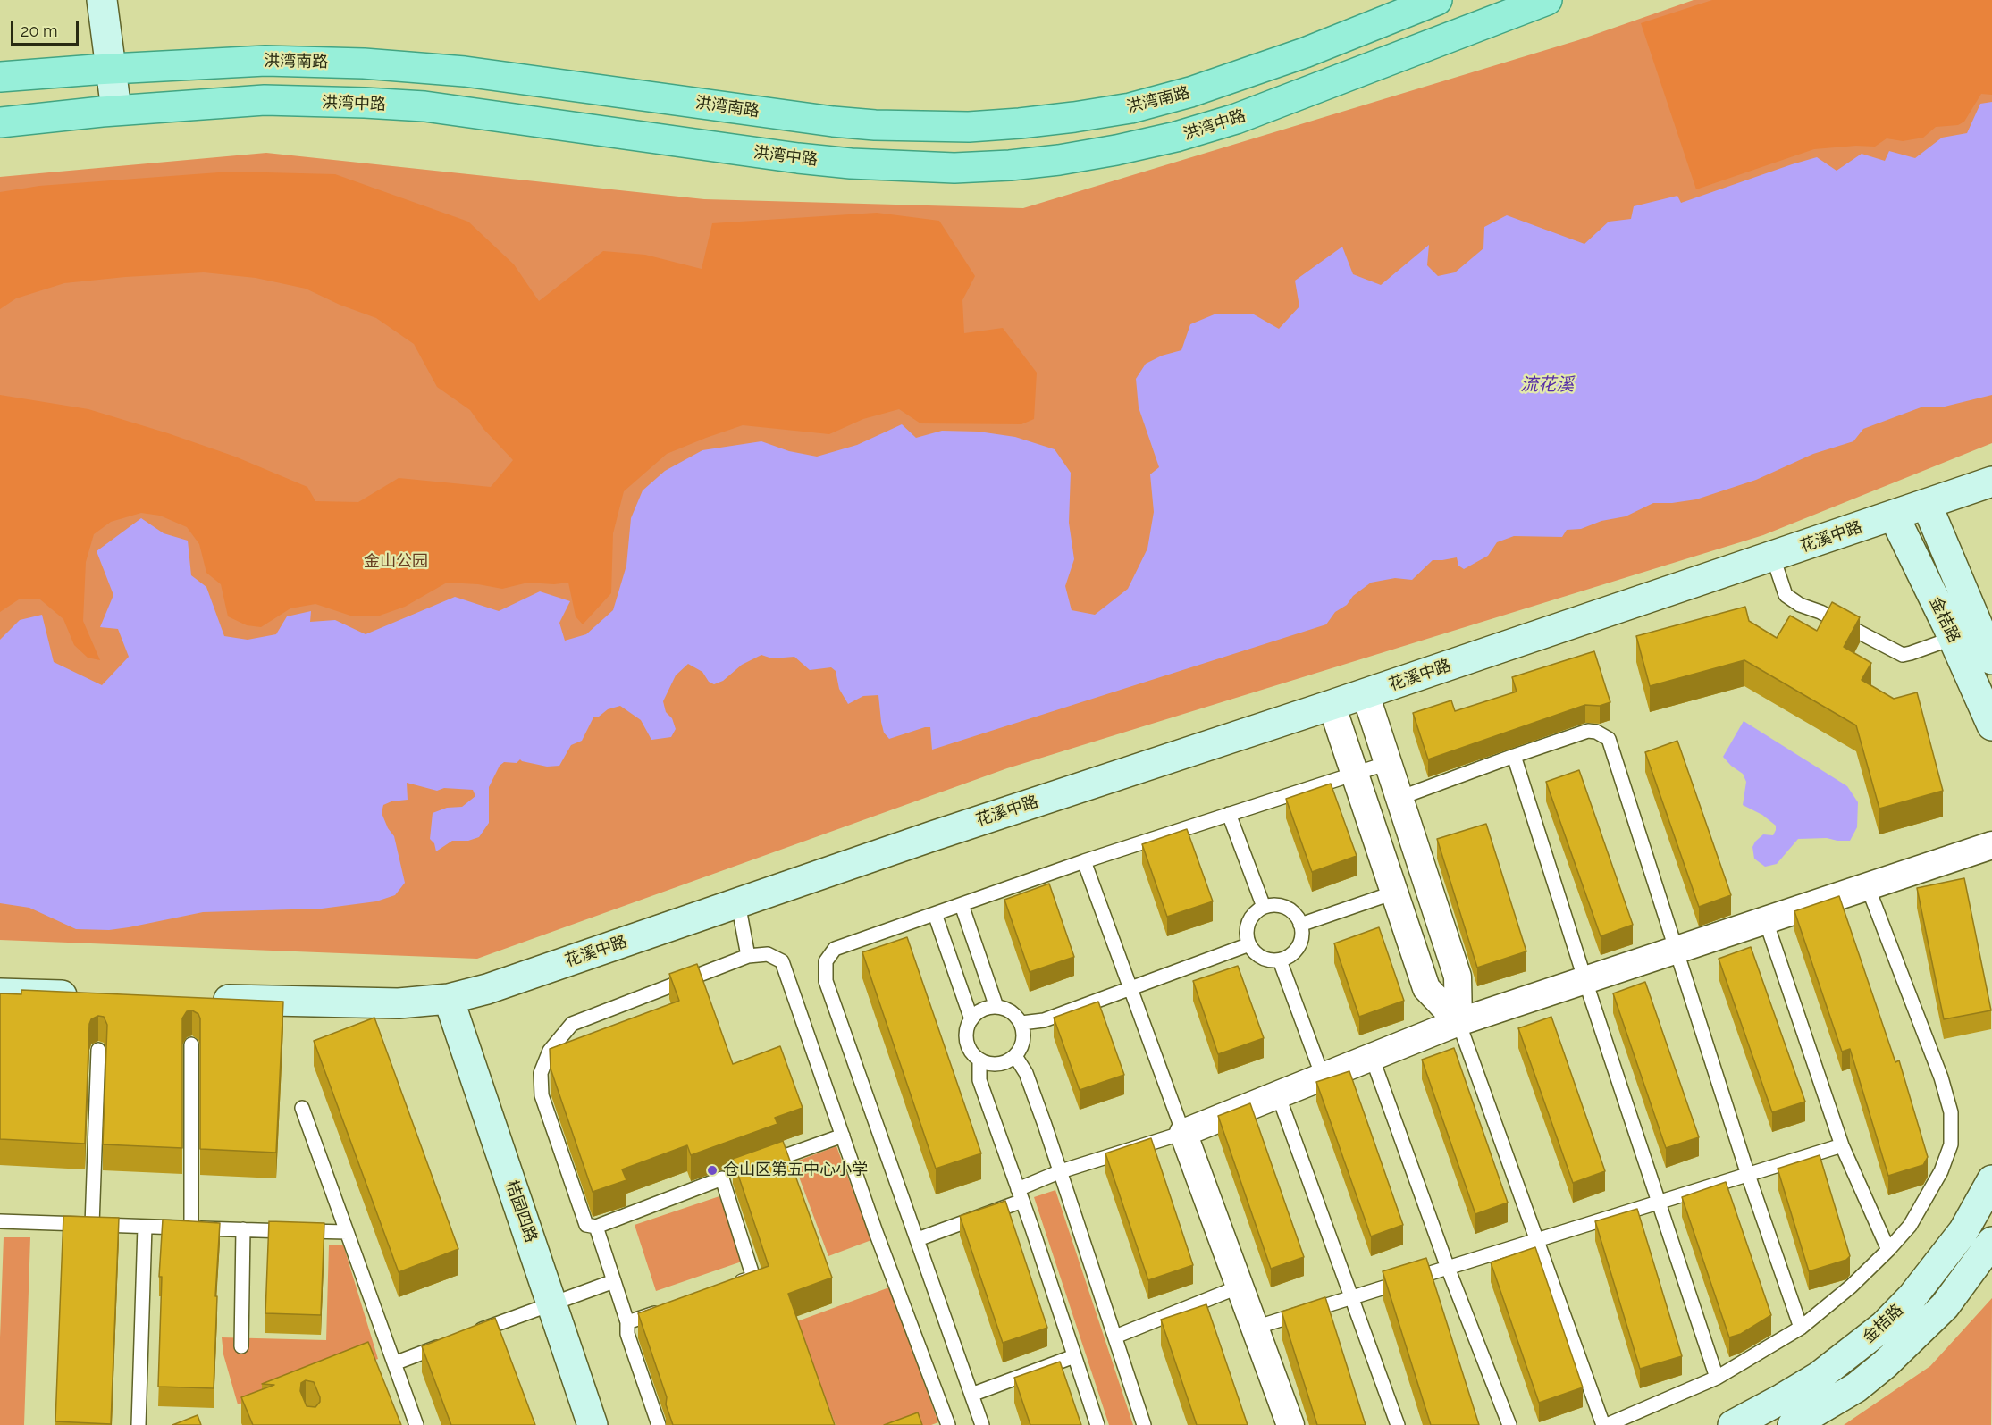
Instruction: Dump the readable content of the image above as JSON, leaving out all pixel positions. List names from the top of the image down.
{
  "streets": {
    "main road": ["洪湾南路", "洪湾中路"],
    "street": ["花溪中路", "金桔路", "桔园四路"]
  },
  "crossings": [
    ["花溪中路", "金桔路"],
    ["花溪中路", "桔园四路"]
  ],
  "water": ["流花溪"],
  "parks": ["金山公园"],
  "places": ["仓山区第五中心小学"],
  "scale_bar": "20 m"
}
